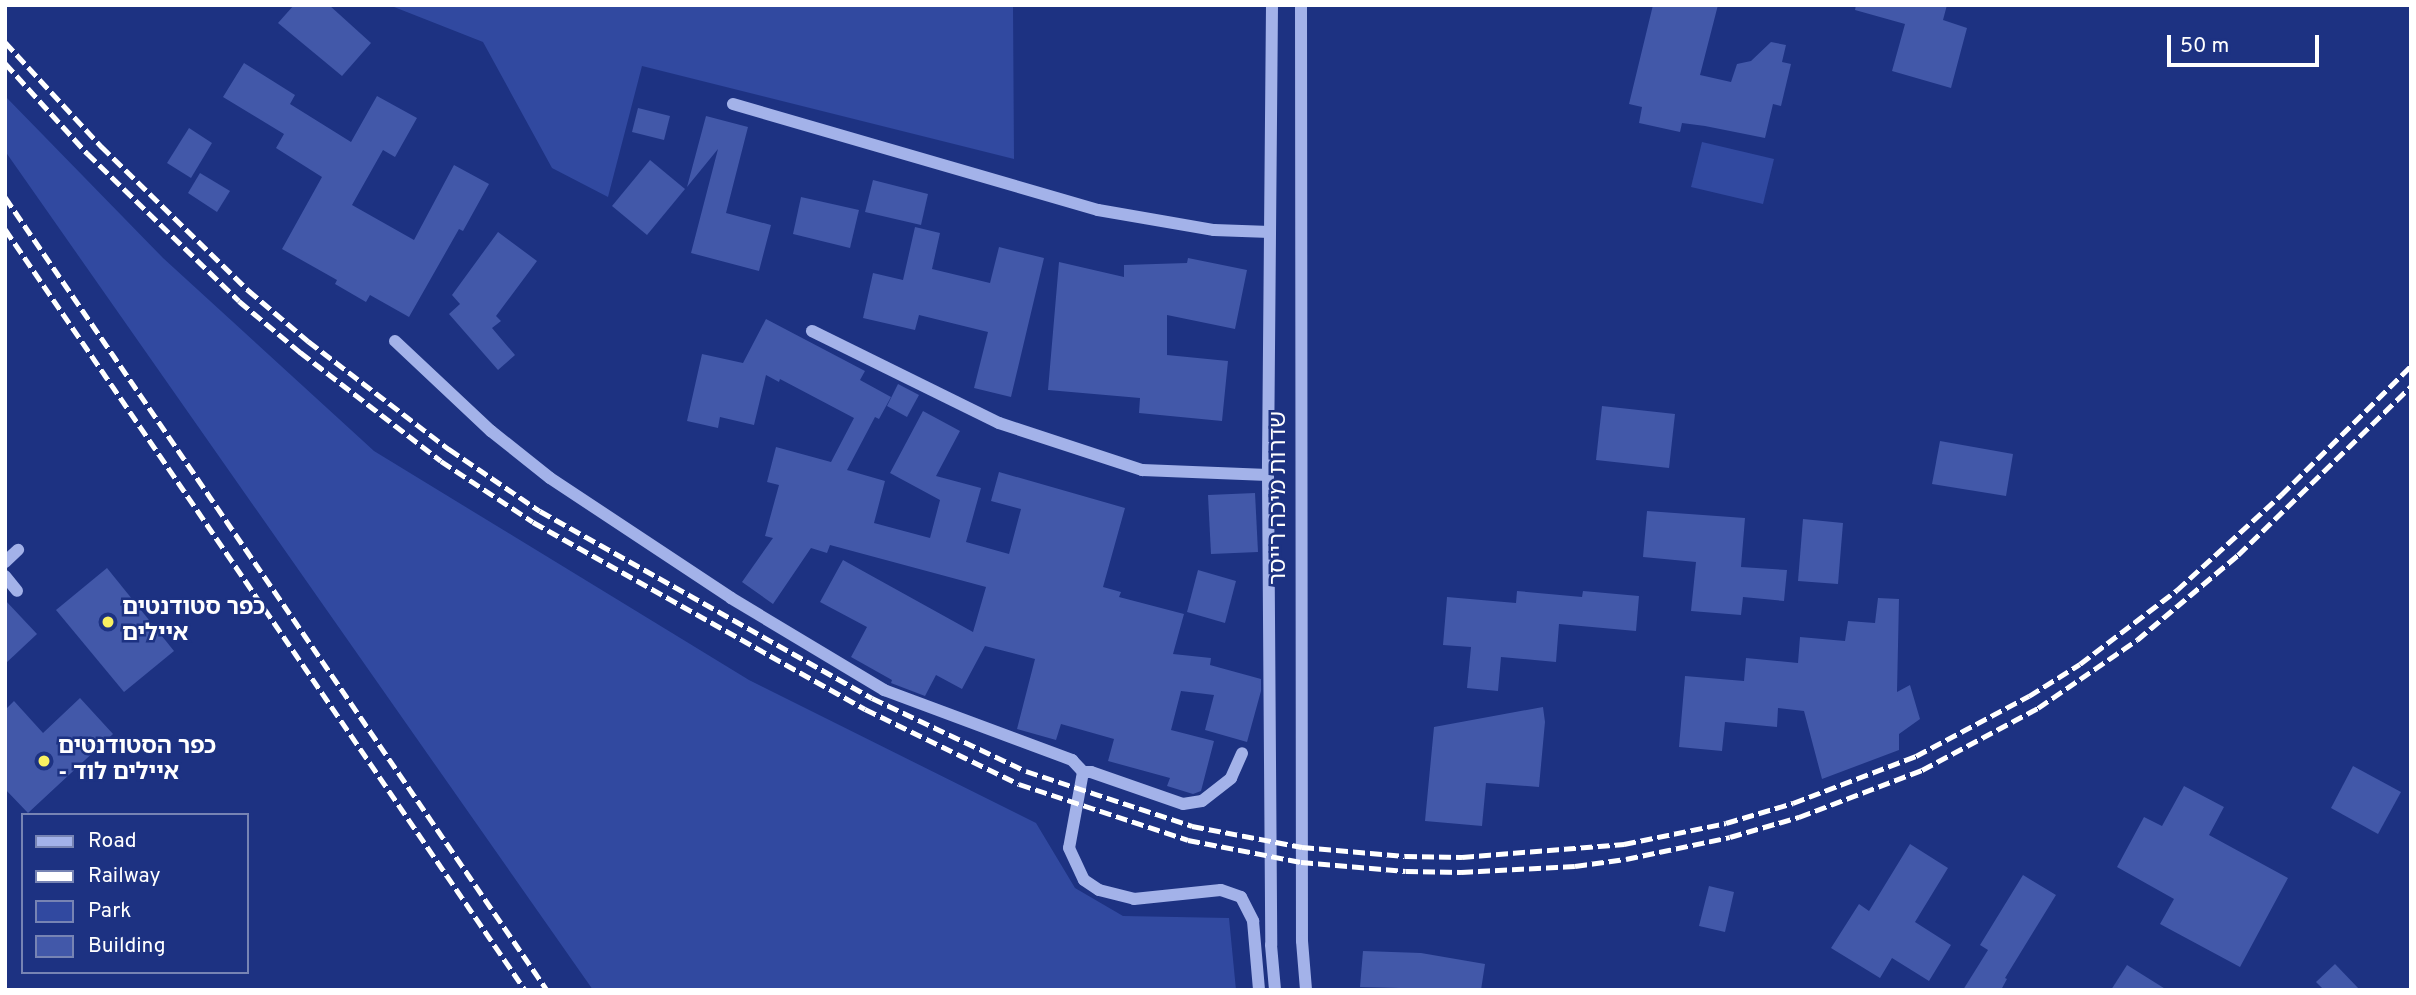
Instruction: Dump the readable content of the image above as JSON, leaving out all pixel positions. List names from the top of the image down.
{
  "streets": {
    "street": ["שדרות מיכה רייסר"]
  },
  "places": ["כפר סטודנטים איילים", "כפר הסטודנטים - איילים לוד"],
  "legend": [
    "Road",
    "Railway",
    "Park",
    "Building"
  ],
  "scale_bar": "50 m"
}
